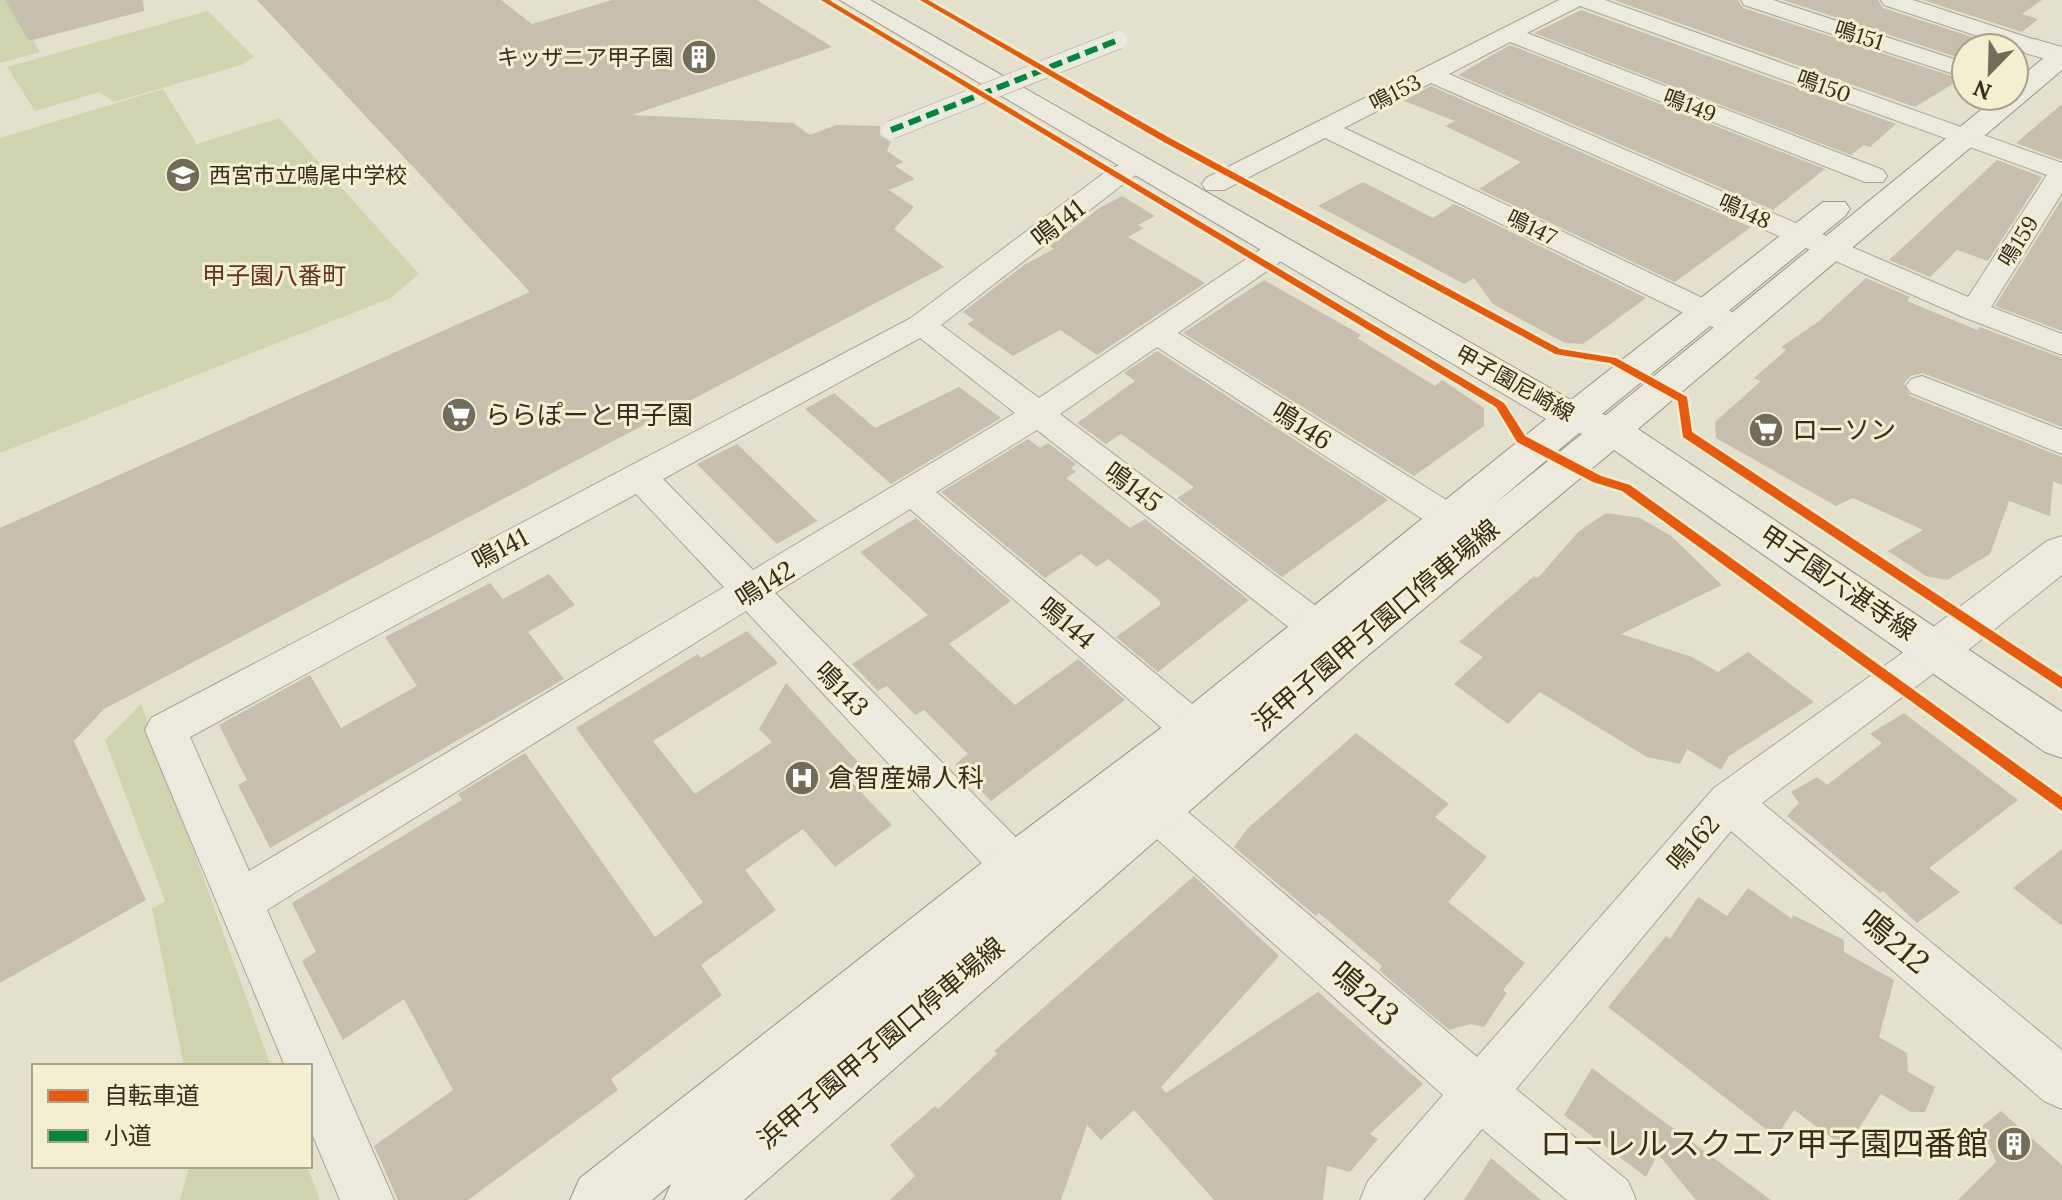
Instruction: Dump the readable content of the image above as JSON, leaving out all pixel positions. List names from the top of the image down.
{
  "streets": {
    "main road": [
      "甲子園尼崎線",
      "甲子園六湛寺線",
      "浜甲子園甲子園口停車場線",
      "鳴162"
    ],
    "street": [
      "鳴151",
      "鳴150",
      "鳴153",
      "鳴149",
      "鳴148",
      "鳴141",
      "鳴147",
      "鳴159",
      "鳴146",
      "鳴145",
      "鳴142",
      "鳴144",
      "鳴143",
      "鳴212",
      "鳴213"
    ]
  },
  "crossings": [
    ["鳴150", "鳴159"],
    ["鳴150", "浜甲子園甲子園口停車場線"],
    ["鳴153", "鳴149"],
    ["鳴153", "鳴148"],
    ["鳴153", "鳴147"],
    ["鳴153", "甲子園尼崎線"],
    ["鳴149", "浜甲子園甲子園口停車場線"],
    ["鳴148", "鳴159"],
    ["鳴148", "浜甲子園甲子園口停車場線"],
    ["鳴141", "甲子園尼崎線"],
    ["鳴141", "鳴145"],
    ["鳴141", "鳴142"],
    ["鳴141", "鳴143"],
    ["鳴147", "浜甲子園甲子園口停車場線"],
    ["甲子園尼崎線", "甲子園六湛寺線"],
    ["甲子園尼崎線", "鳴142"],
    ["甲子園尼崎線", "浜甲子園甲子園口停車場線"],
    ["鳴146", "鳴142"],
    ["鳴146", "浜甲子園甲子園口停車場線"],
    ["鳴145", "鳴142"],
    ["鳴145", "浜甲子園甲子園口停車場線"],
    ["甲子園六湛寺線", "浜甲子園甲子園口停車場線"],
    ["甲子園六湛寺線", "鳴162"],
    ["鳴142", "鳴144"],
    ["鳴142", "鳴143"],
    ["鳴144", "浜甲子園甲子園口停車場線"],
    ["浜甲子園甲子園口停車場線", "鳴143"],
    ["浜甲子園甲子園口停車場線", "鳴213"],
    ["鳴162", "鳴212"],
    ["鳴162", "鳴213"]
  ],
  "districts": ["甲子園八番町"],
  "places": {
    "building": ["キッザニア甲子園", "ローレルスクエア甲子園四番館"],
    "school or university": ["西宮市立鳴尾中学校"],
    "supermarket": ["ららぽーと甲子園", "ローソン"],
    "hospital": ["倉智産婦人科"]
  },
  "legend": ["自転車道", "小道"],
  "north": "bottom left"
}
